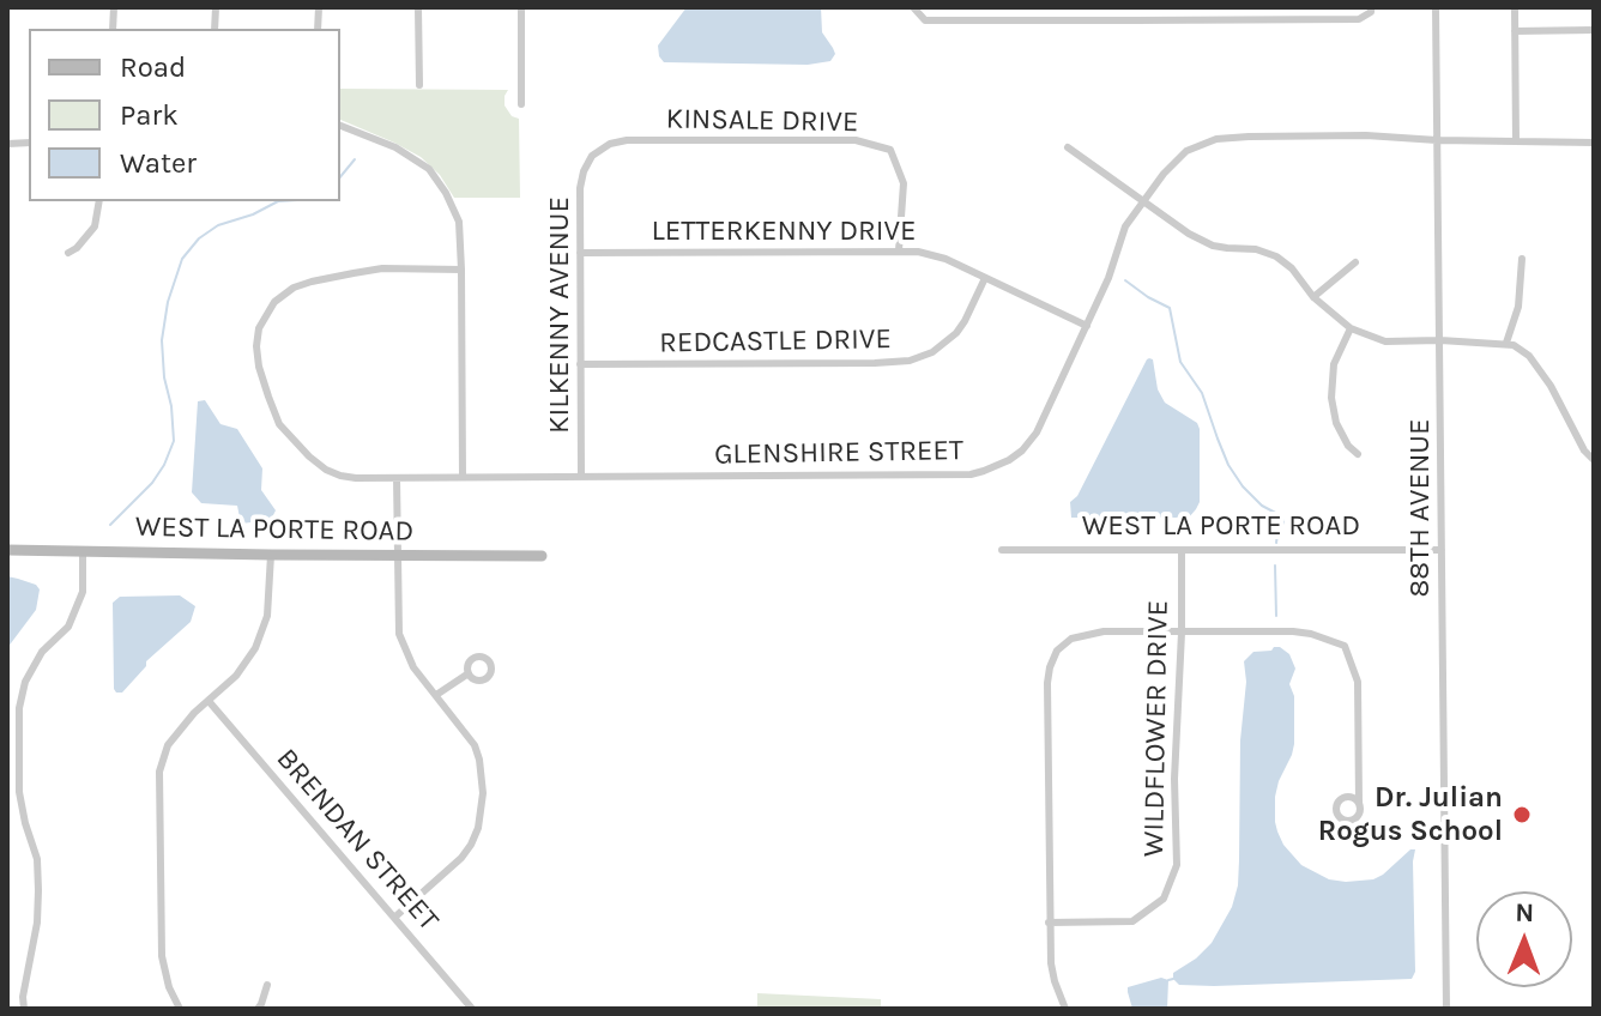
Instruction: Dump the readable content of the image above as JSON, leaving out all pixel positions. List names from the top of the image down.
{
  "streets": {
    "street": [
      "KINSALE DRIVE",
      "LETTERKENNY DRIVE",
      "KILKENNY AVENUE",
      "REDCASTLE DRIVE",
      "GLENSHIRE STREET",
      "88TH AVENUE",
      "WEST LA PORTE ROAD",
      "WILDFLOWER DRIVE",
      "BRENDAN STREET"
    ]
  },
  "crossings": [
    ["KINSALE DRIVE", "LETTERKENNY DRIVE"],
    ["KINSALE DRIVE", "KILKENNY AVENUE"],
    ["LETTERKENNY DRIVE", "KILKENNY AVENUE"],
    ["LETTERKENNY DRIVE", "REDCASTLE DRIVE"],
    ["LETTERKENNY DRIVE", "GLENSHIRE STREET"],
    ["KILKENNY AVENUE", "REDCASTLE DRIVE"],
    ["KILKENNY AVENUE", "GLENSHIRE STREET"],
    ["GLENSHIRE STREET", "88TH AVENUE"],
    ["88TH AVENUE", "WEST LA PORTE ROAD"],
    ["WEST LA PORTE ROAD", "WILDFLOWER DRIVE"]
  ],
  "places": ["Dr. Julian Rogus School"],
  "legend": ["Road", "Park", "Water"],
  "north": "top"
}
